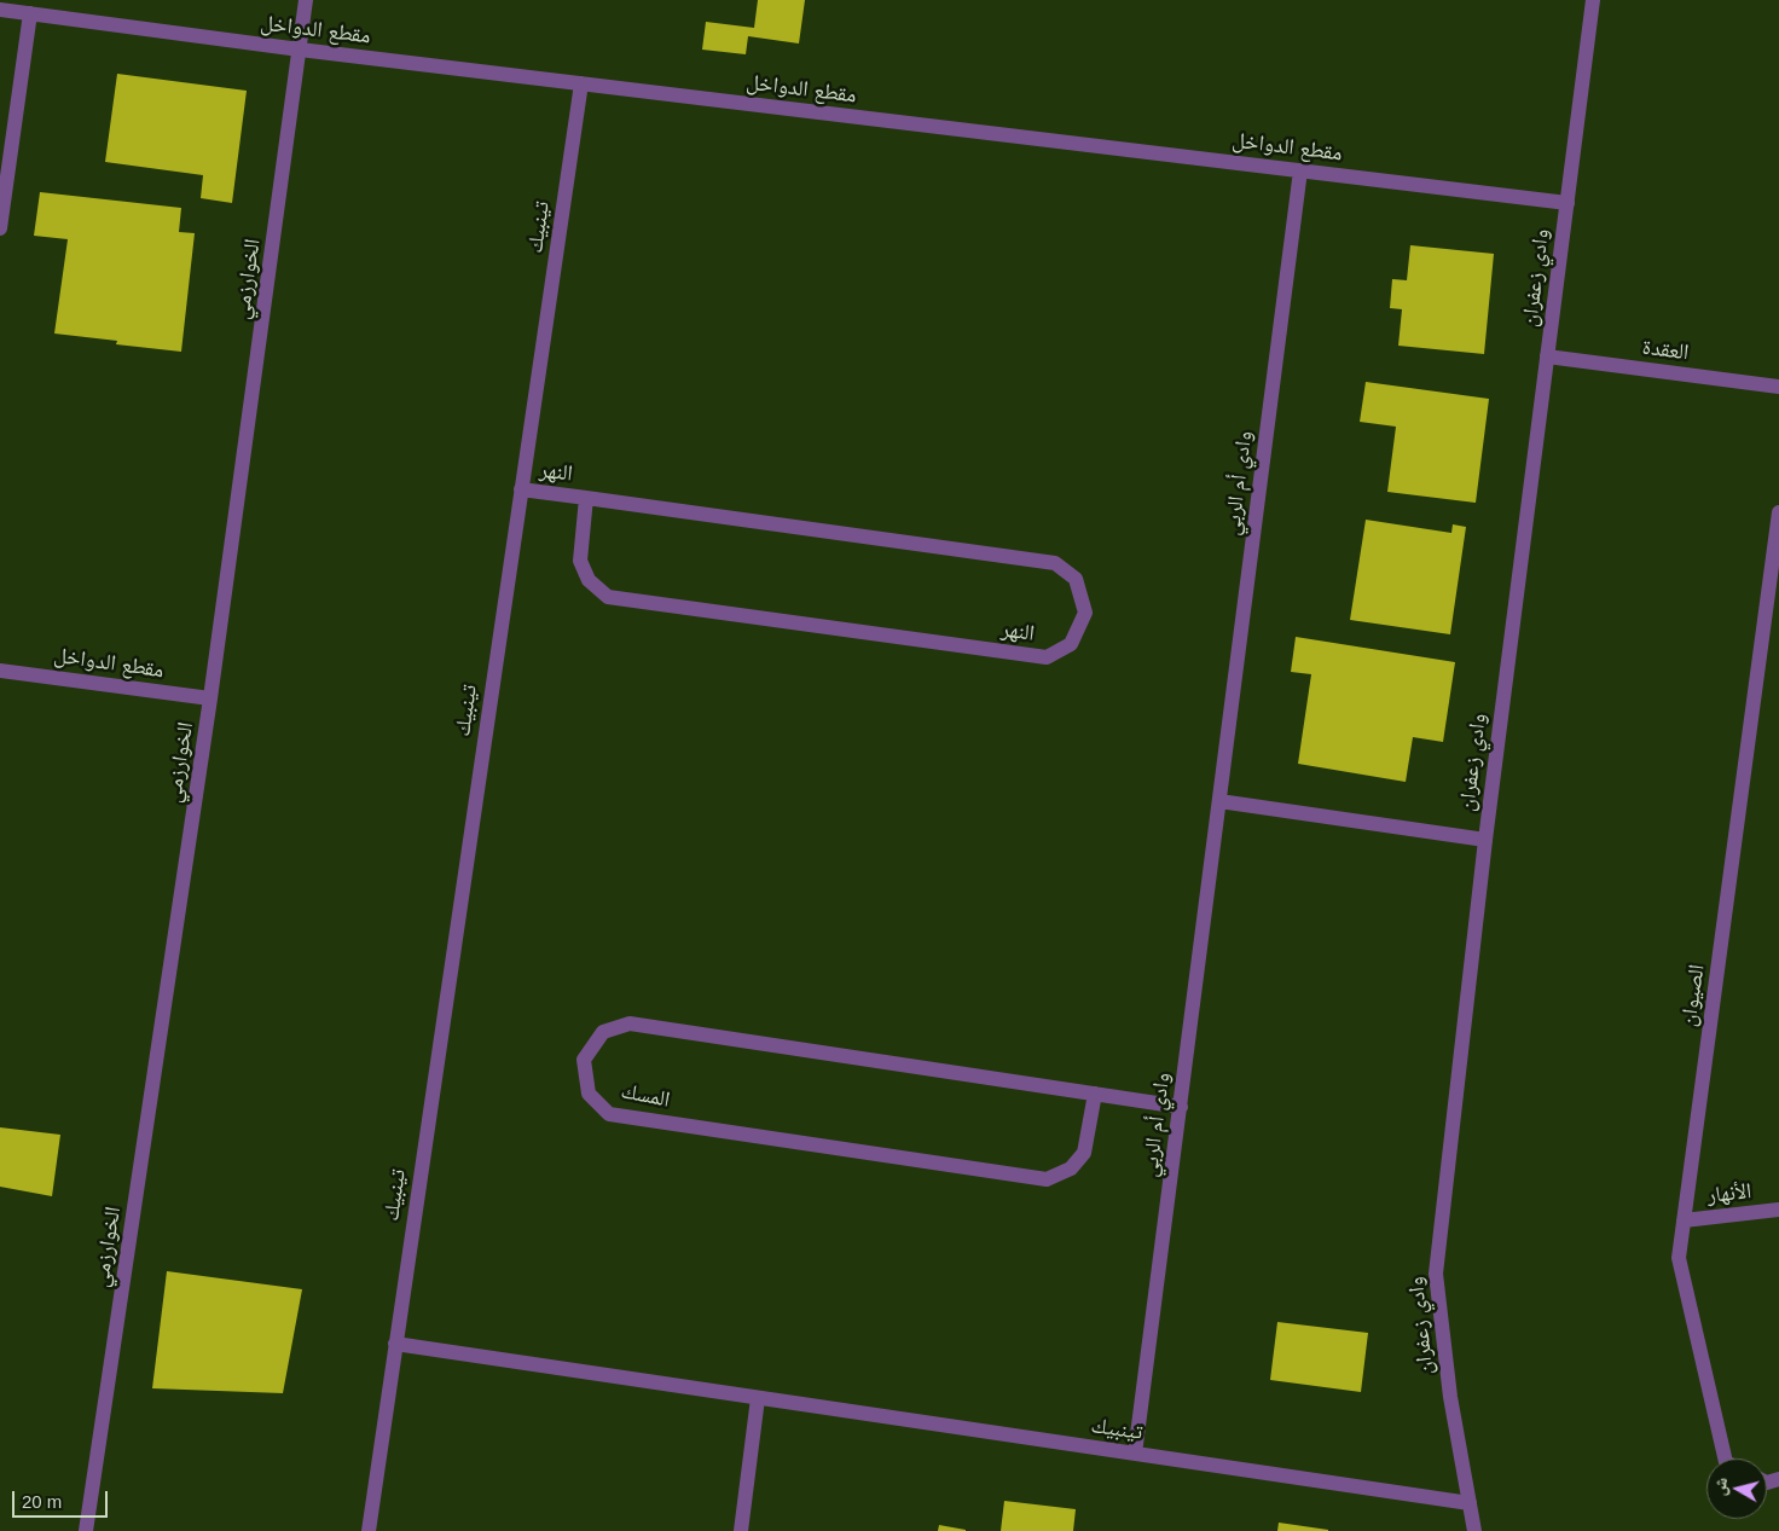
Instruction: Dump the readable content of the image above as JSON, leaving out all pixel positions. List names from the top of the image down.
{
  "streets": {
    "street": [
      "مقطع الدواخل",
      "تينبيك",
      "وادي زعفران",
      "الخوارزمي",
      "العقدة",
      "النهر",
      "وادي أم الربي",
      "الصيوان",
      "المسك",
      "الأنهار"
    ]
  },
  "crossings": [
    ["مقطع الدواخل", "تينبيك"],
    ["مقطع الدواخل", "وادي زعفران"],
    ["مقطع الدواخل", "الخوارزمي"],
    ["مقطع الدواخل", "وادي أم الربي"],
    ["تينبيك", "وادي زعفران"],
    ["تينبيك", "النهر"],
    ["تينبيك", "وادي أم الربي"],
    ["وادي زعفران", "العقدة"],
    ["وادي أم الربي", "المسك"],
    ["الصيوان", "الأنهار"]
  ],
  "scale_bar": "20 m",
  "north": "left"
}
